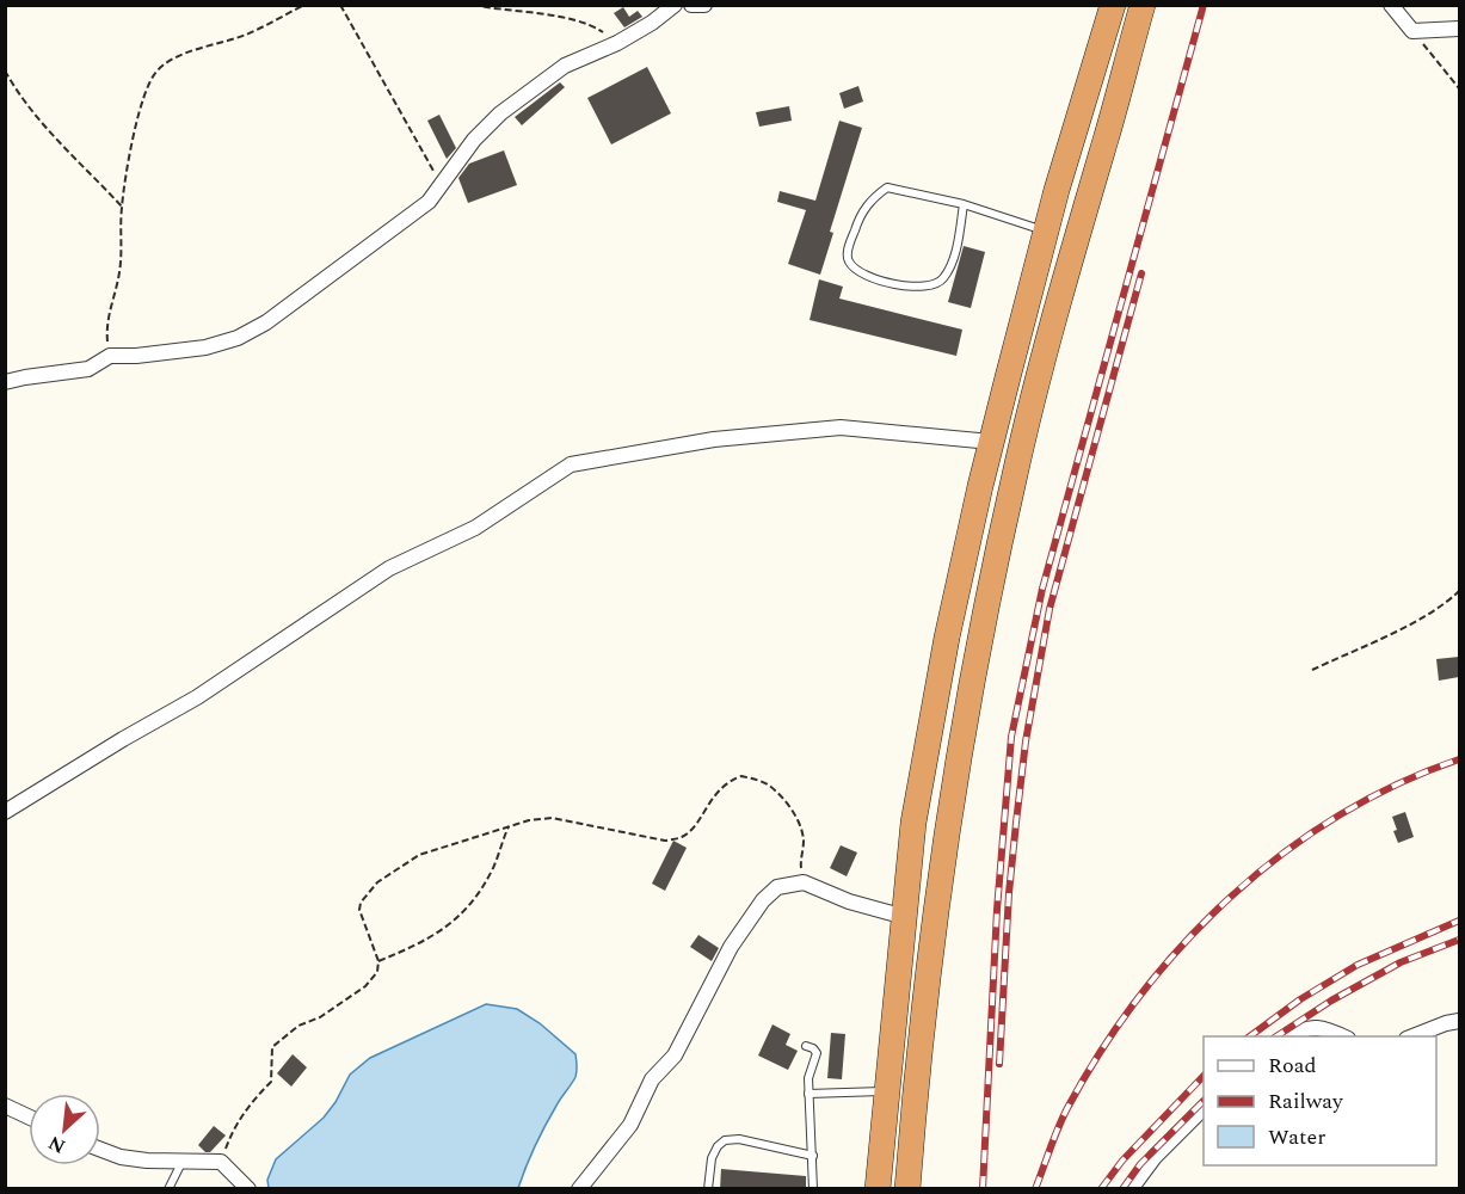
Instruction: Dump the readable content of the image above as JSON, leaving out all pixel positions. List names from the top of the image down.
{
  "legend": ["Road", "Railway", "Water"],
  "north": "bottom left"
}
